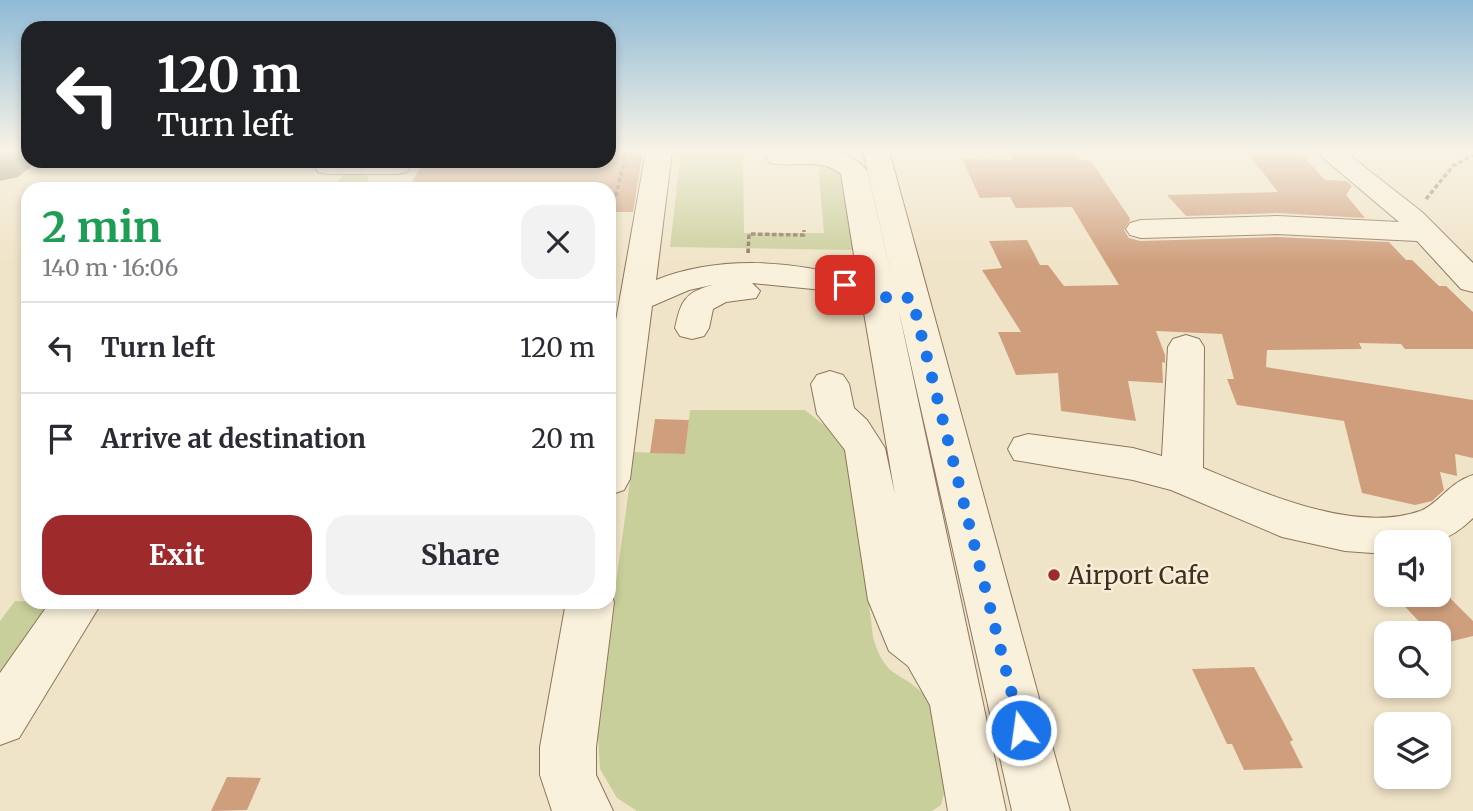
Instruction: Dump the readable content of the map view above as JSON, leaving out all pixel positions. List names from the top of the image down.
{
  "places": ["Airport Cafe"],
  "page": {
    "turn": ["120 m", "Turn left"],
    "heading": ["2 min", "140 m · 16:06"],
    "list": [
      {
        "name": "Turn left",
        "value": "120 m"
      },
      {
        "name": "Arrive at destination",
        "value": "20 m"
      }
    ],
    "buttons": ["Exit", "Share"]
  }
}
